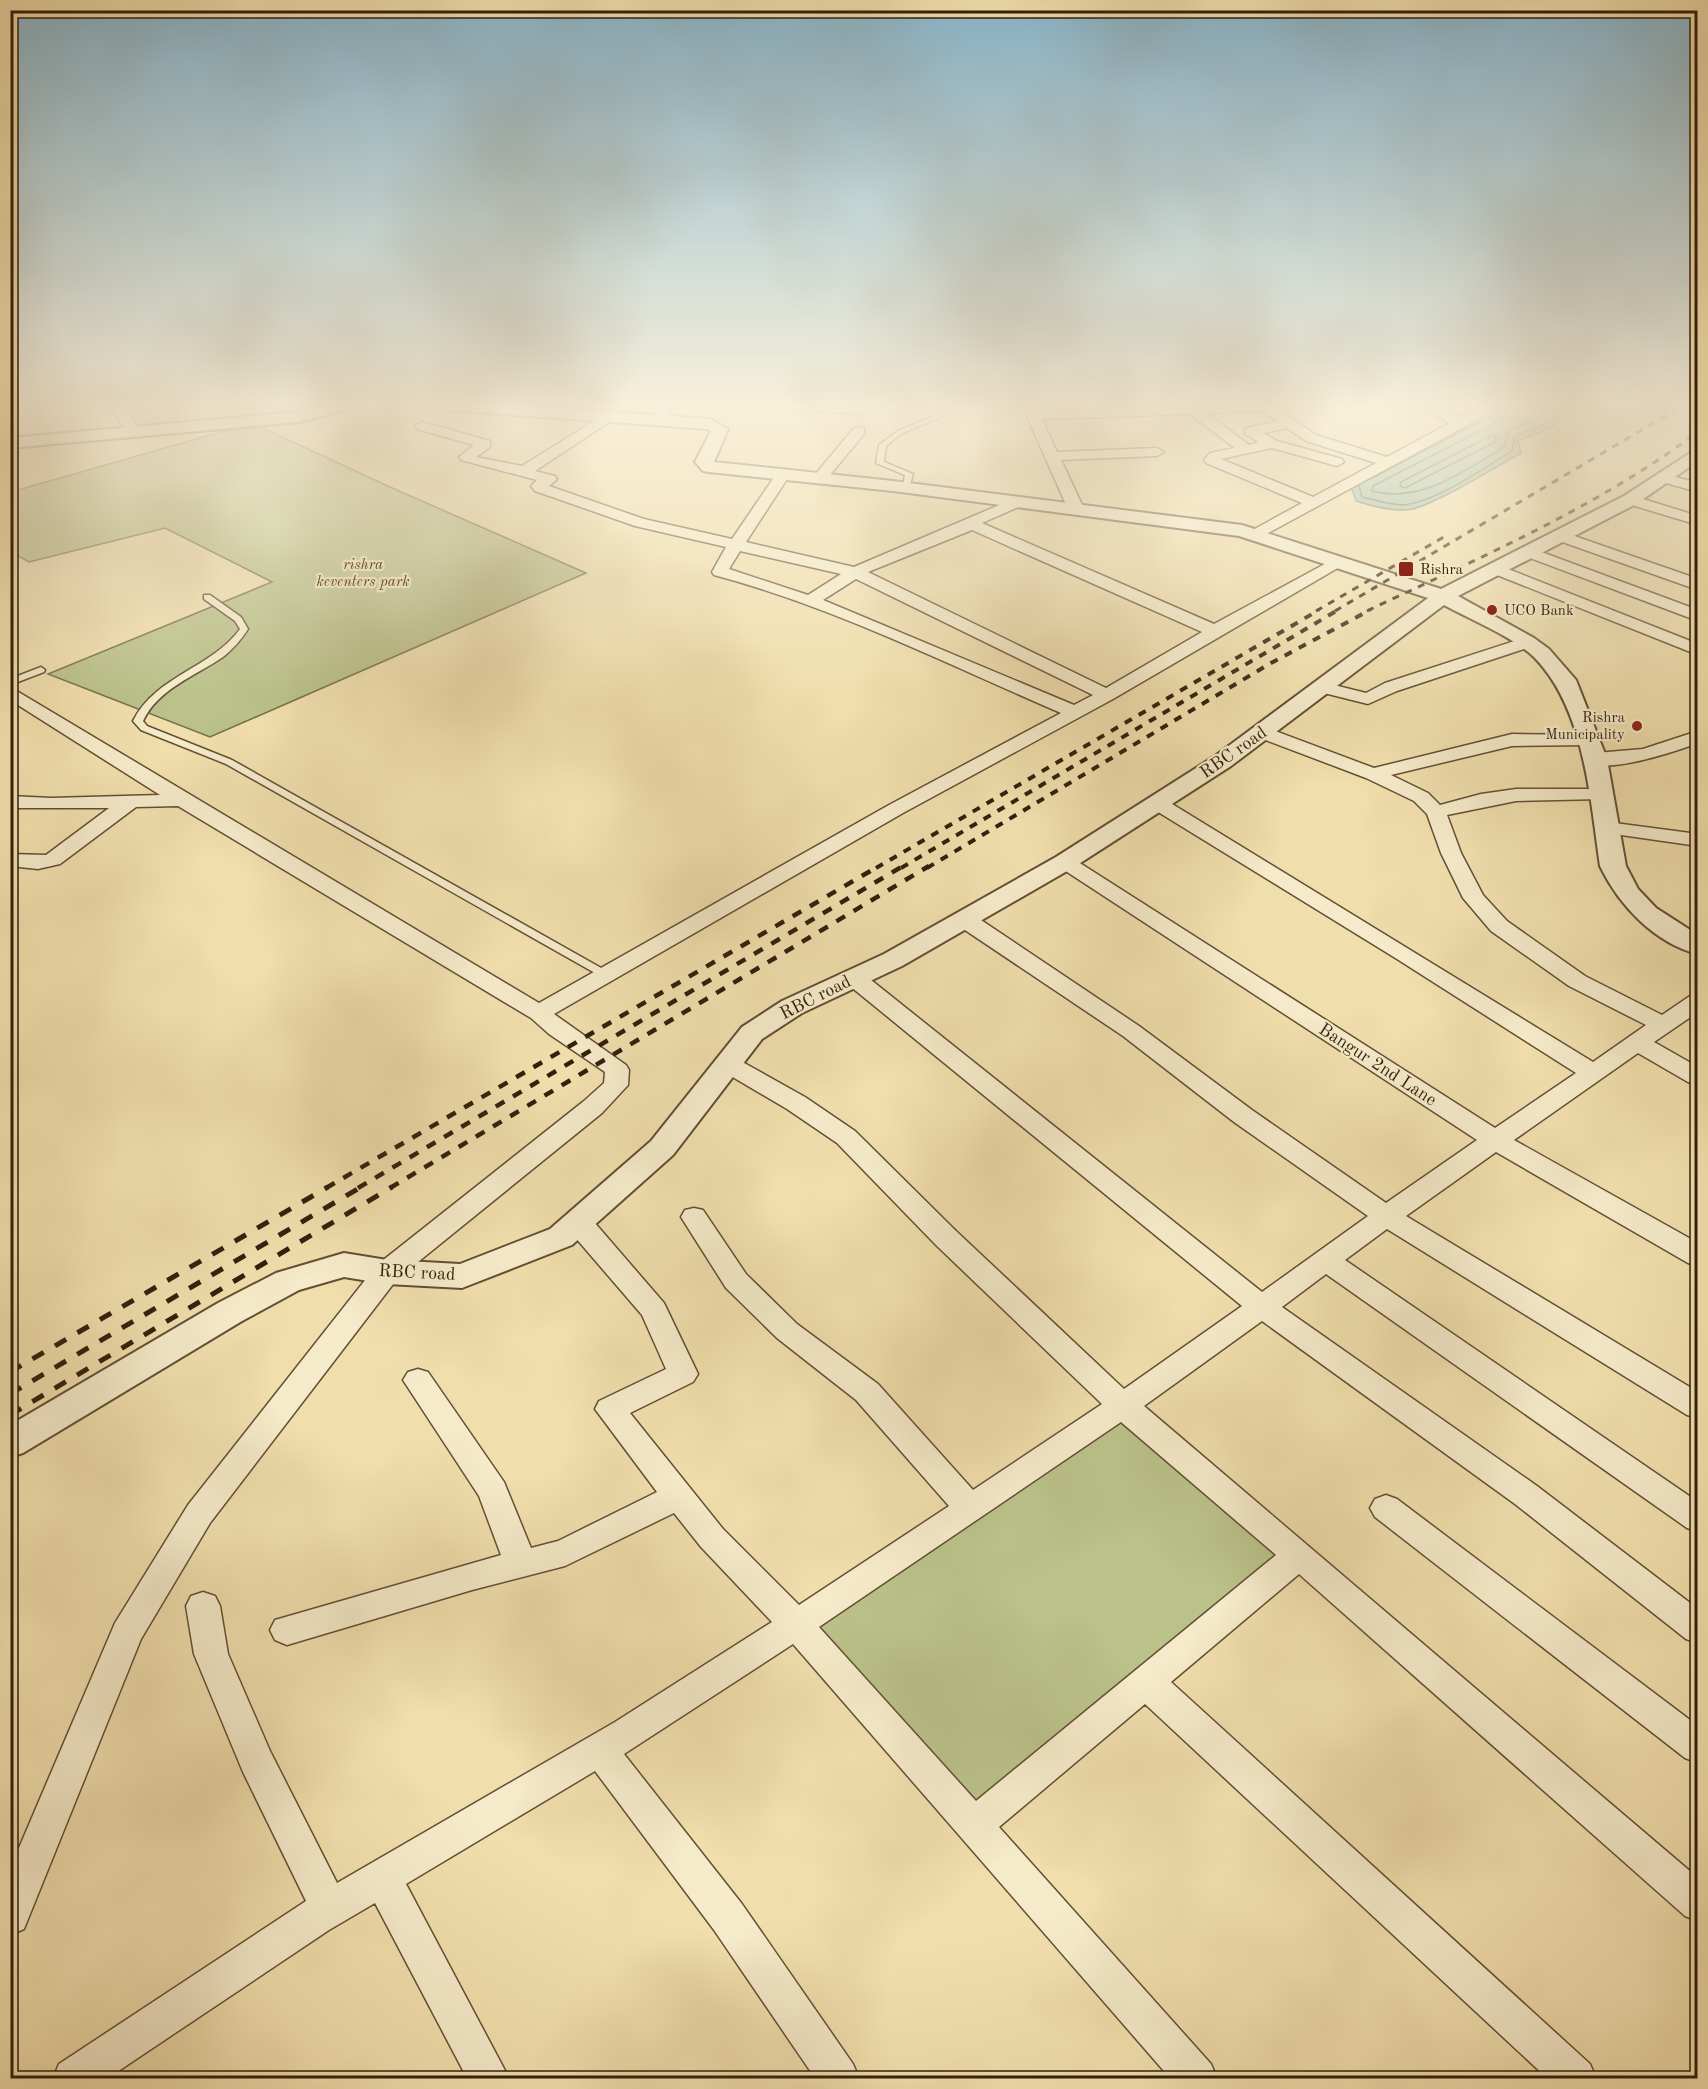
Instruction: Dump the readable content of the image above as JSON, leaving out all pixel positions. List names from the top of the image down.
{
  "streets": {
    "street": ["RBC road", "Bangur 2nd Lane"]
  },
  "crossings": [
    ["RBC road", "Bangur 2nd Lane"]
  ],
  "parks": ["rishra keventers park"],
  "places": {
    "transit": ["Rishra"],
    "other": ["UCO Bank", "Rishra Municipality"]
  }
}
